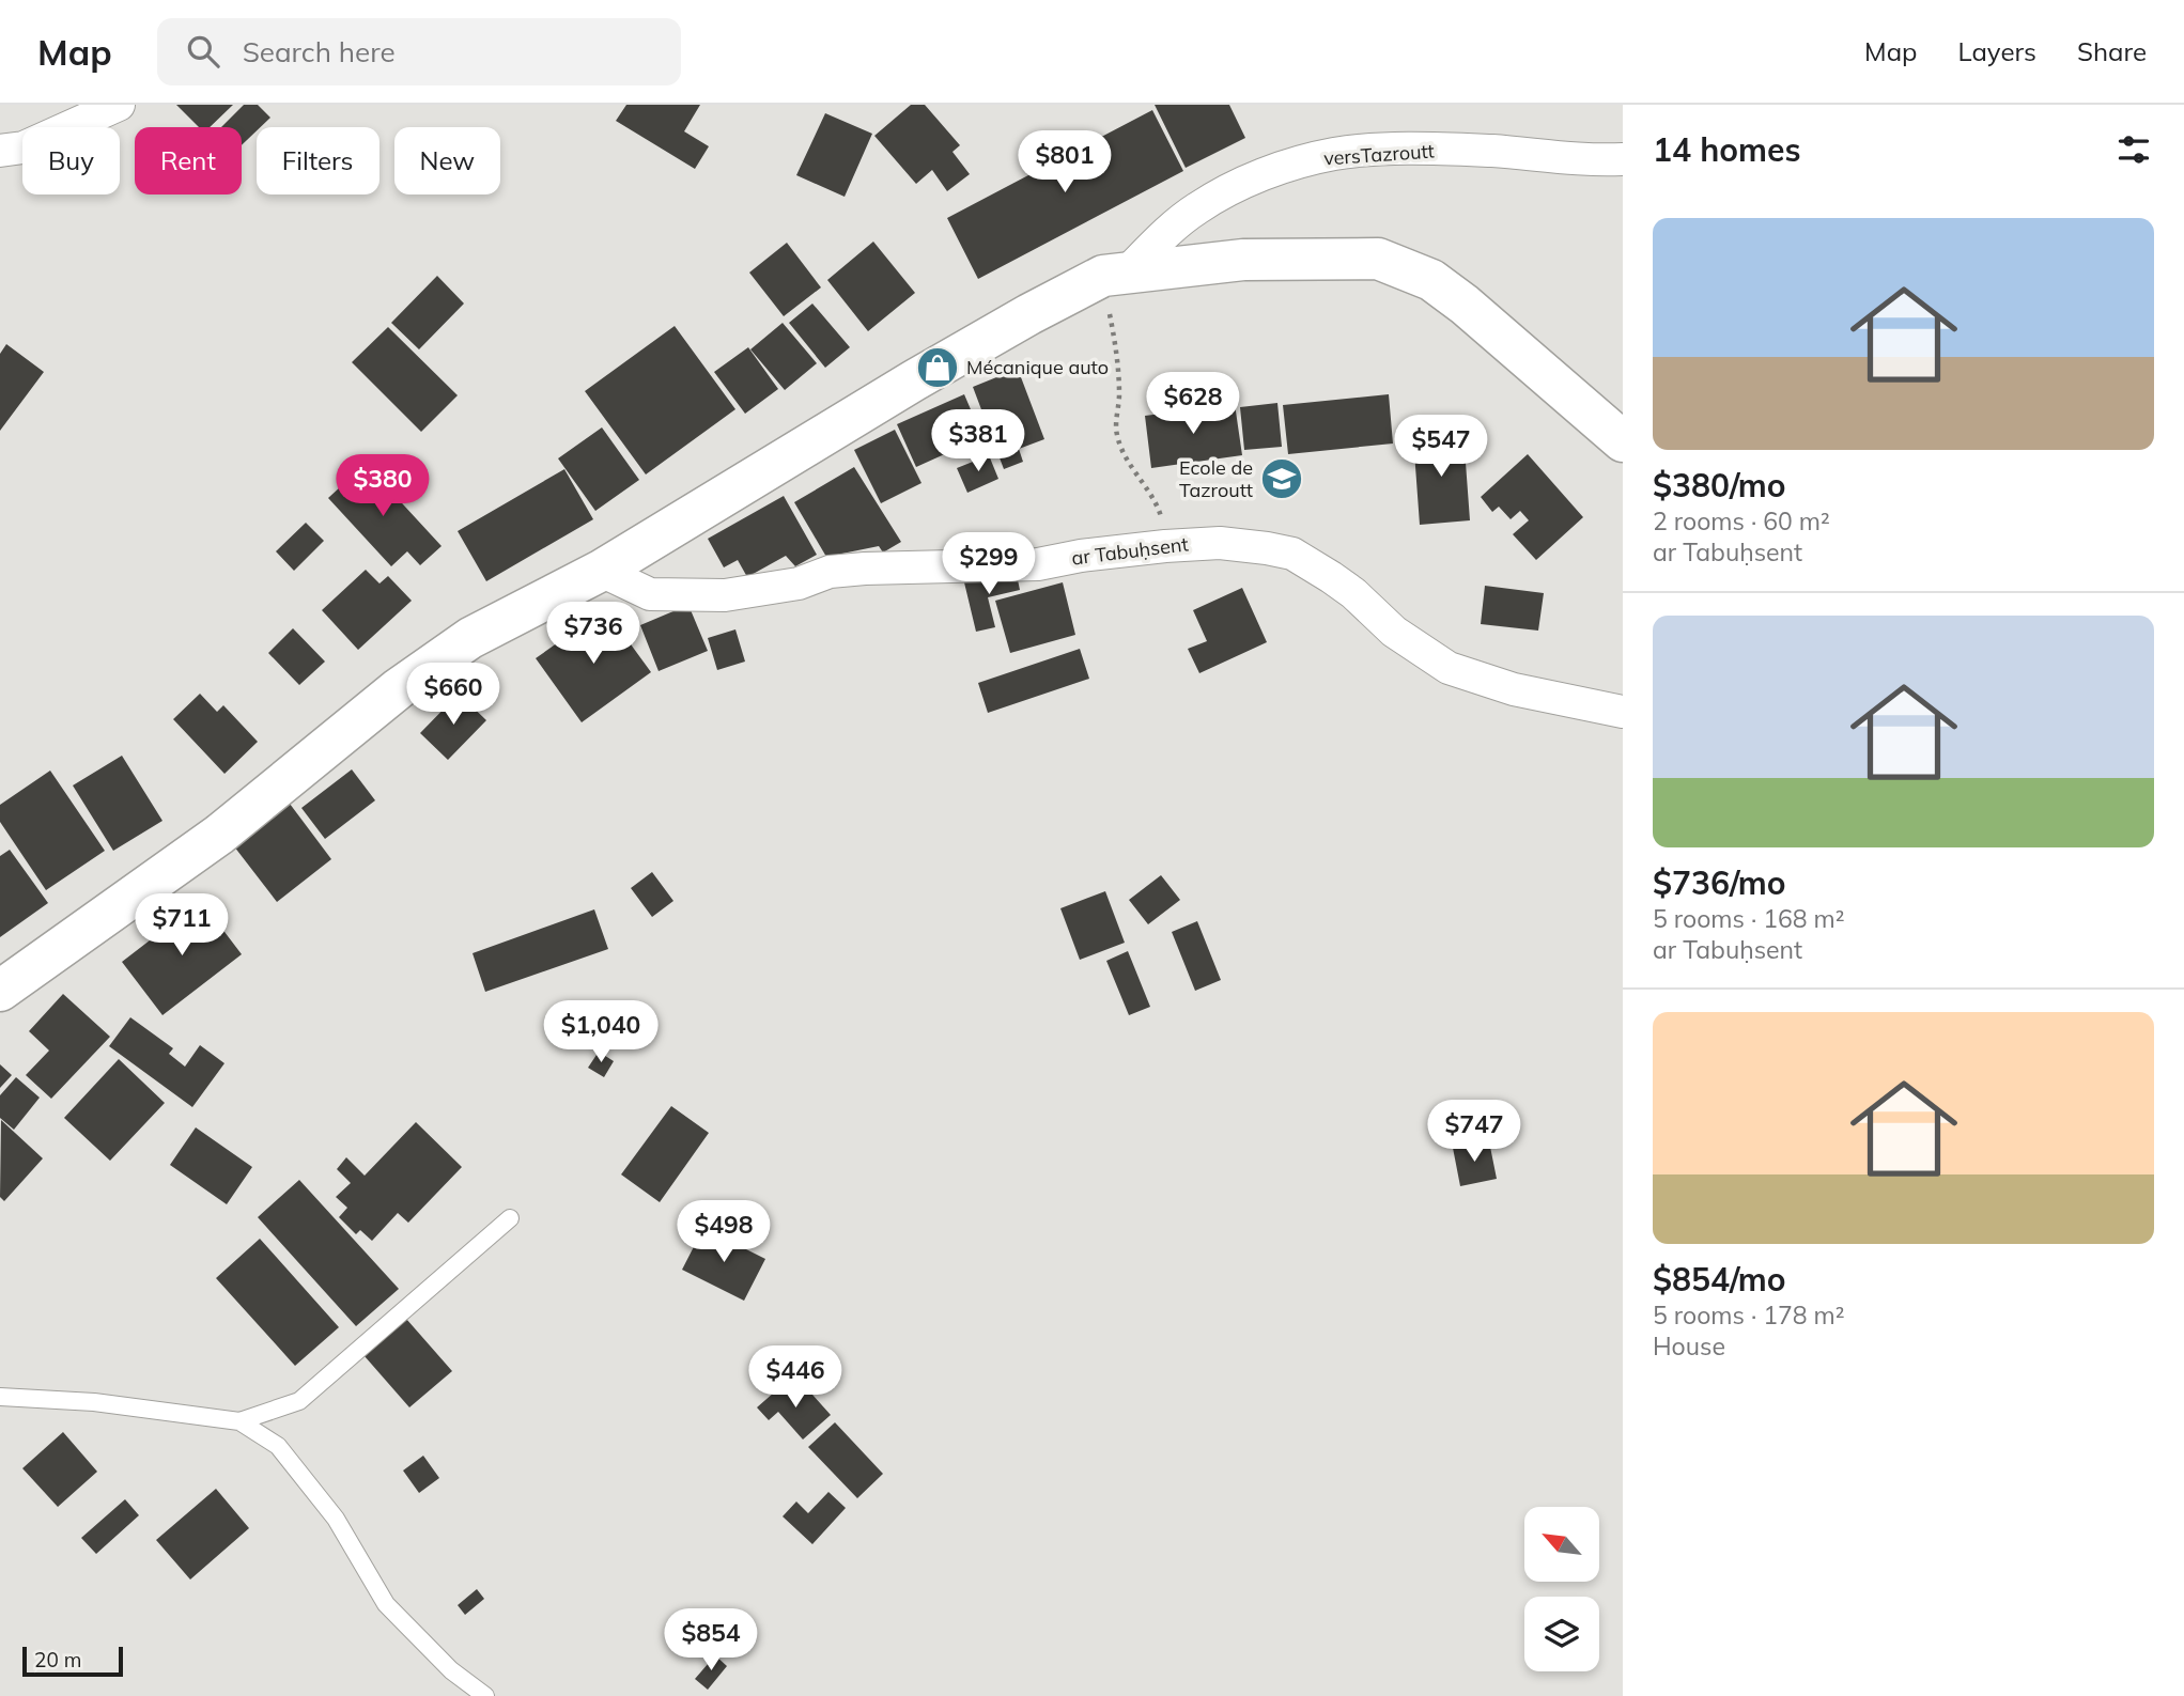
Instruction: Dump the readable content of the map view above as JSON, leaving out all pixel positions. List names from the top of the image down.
{
  "streets": {
    "street": ["versTazroutt", "ar Tabuḥsent"]
  },
  "places": {
    "shop": ["Mécanique auto"],
    "school or university": ["Ecole de Tazroutt"]
  },
  "scale_bar": "20 m",
  "north": "top left",
  "page": {
    "header": "Map",
    "search": "Search here",
    "nav": ["Map", "Layers", "Share"],
    "heading": "14 homes",
    "chip": [
      "Buy",
      "Rent",
      "Filters",
      "New"
    ],
    "price": [
      "$801",
      "$628",
      "$381",
      "$547",
      "$380",
      "$299",
      "$736",
      "$660",
      "$711",
      "$1,040",
      "$747",
      "$498",
      "$446",
      "$854"
    ],
    "list": [
      {
        "name": "$380/mo",
        "note": "2 rooms · 60 m² · ar Tabuḥsent"
      },
      {
        "name": "$736/mo",
        "note": "5 rooms · 168 m² · ar Tabuḥsent"
      },
      {
        "name": "$854/mo",
        "note": "5 rooms · 178 m² · House"
      }
    ],
    "scale": "20 m"
  }
}
